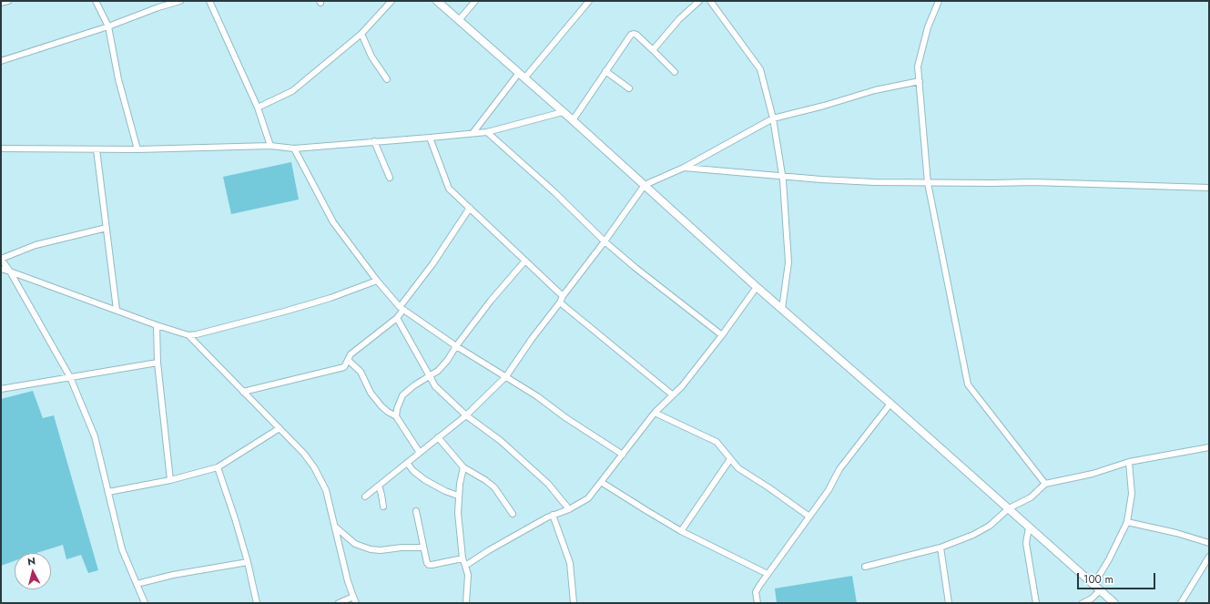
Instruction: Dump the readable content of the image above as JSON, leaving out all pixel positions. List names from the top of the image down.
{
  "scale_bar": "100 m",
  "north": "top"
}
